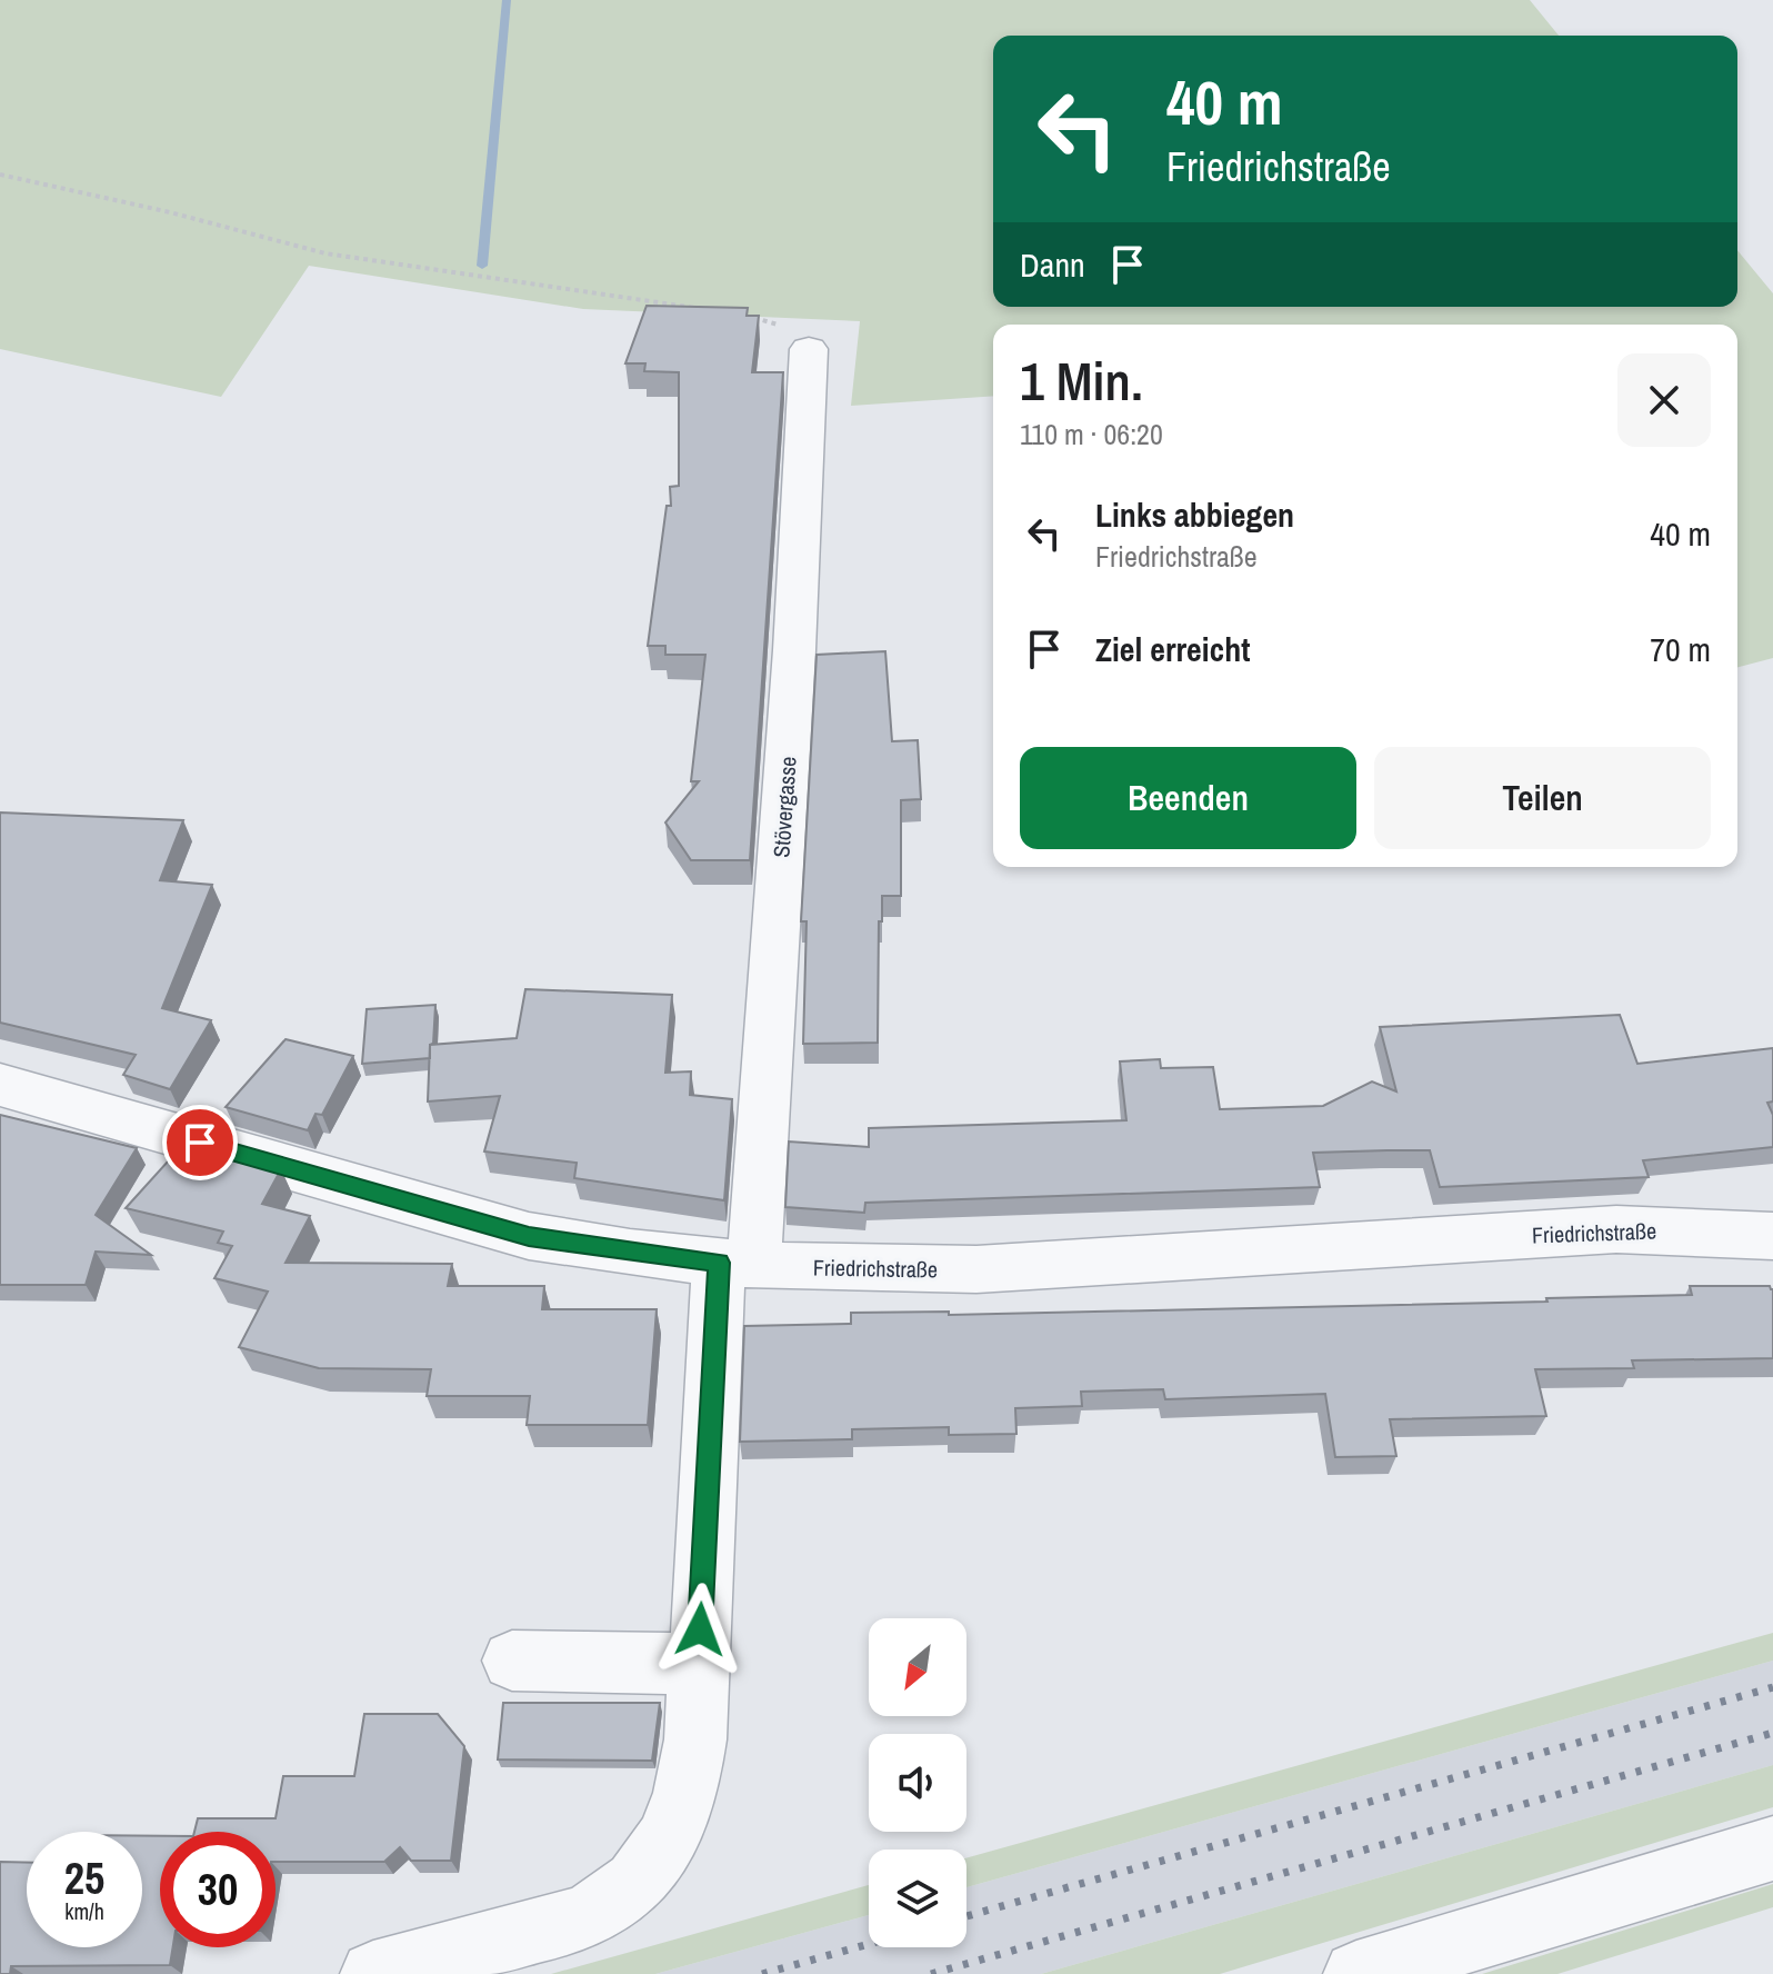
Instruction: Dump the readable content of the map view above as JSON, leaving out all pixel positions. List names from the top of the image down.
{
  "streets": {
    "street": ["Stövergasse", "Friedrichstraße"]
  },
  "crossings": [
    ["Stövergasse", "Friedrichstraße"]
  ],
  "north": "bottom left",
  "page": {
    "turn": ["40 m", "Friedrichstraße"],
    "then": "Dann",
    "heading": ["1 Min.", "110 m · 06:20"],
    "list": [
      {
        "name": "Links abbiegen",
        "note": "Friedrichstraße",
        "value": "40 m"
      },
      {
        "name": "Ziel erreicht",
        "value": "70 m"
      }
    ],
    "buttons": ["Beenden", "Teilen"],
    "speed": "25 km/h",
    "limit": "30"
  }
}
